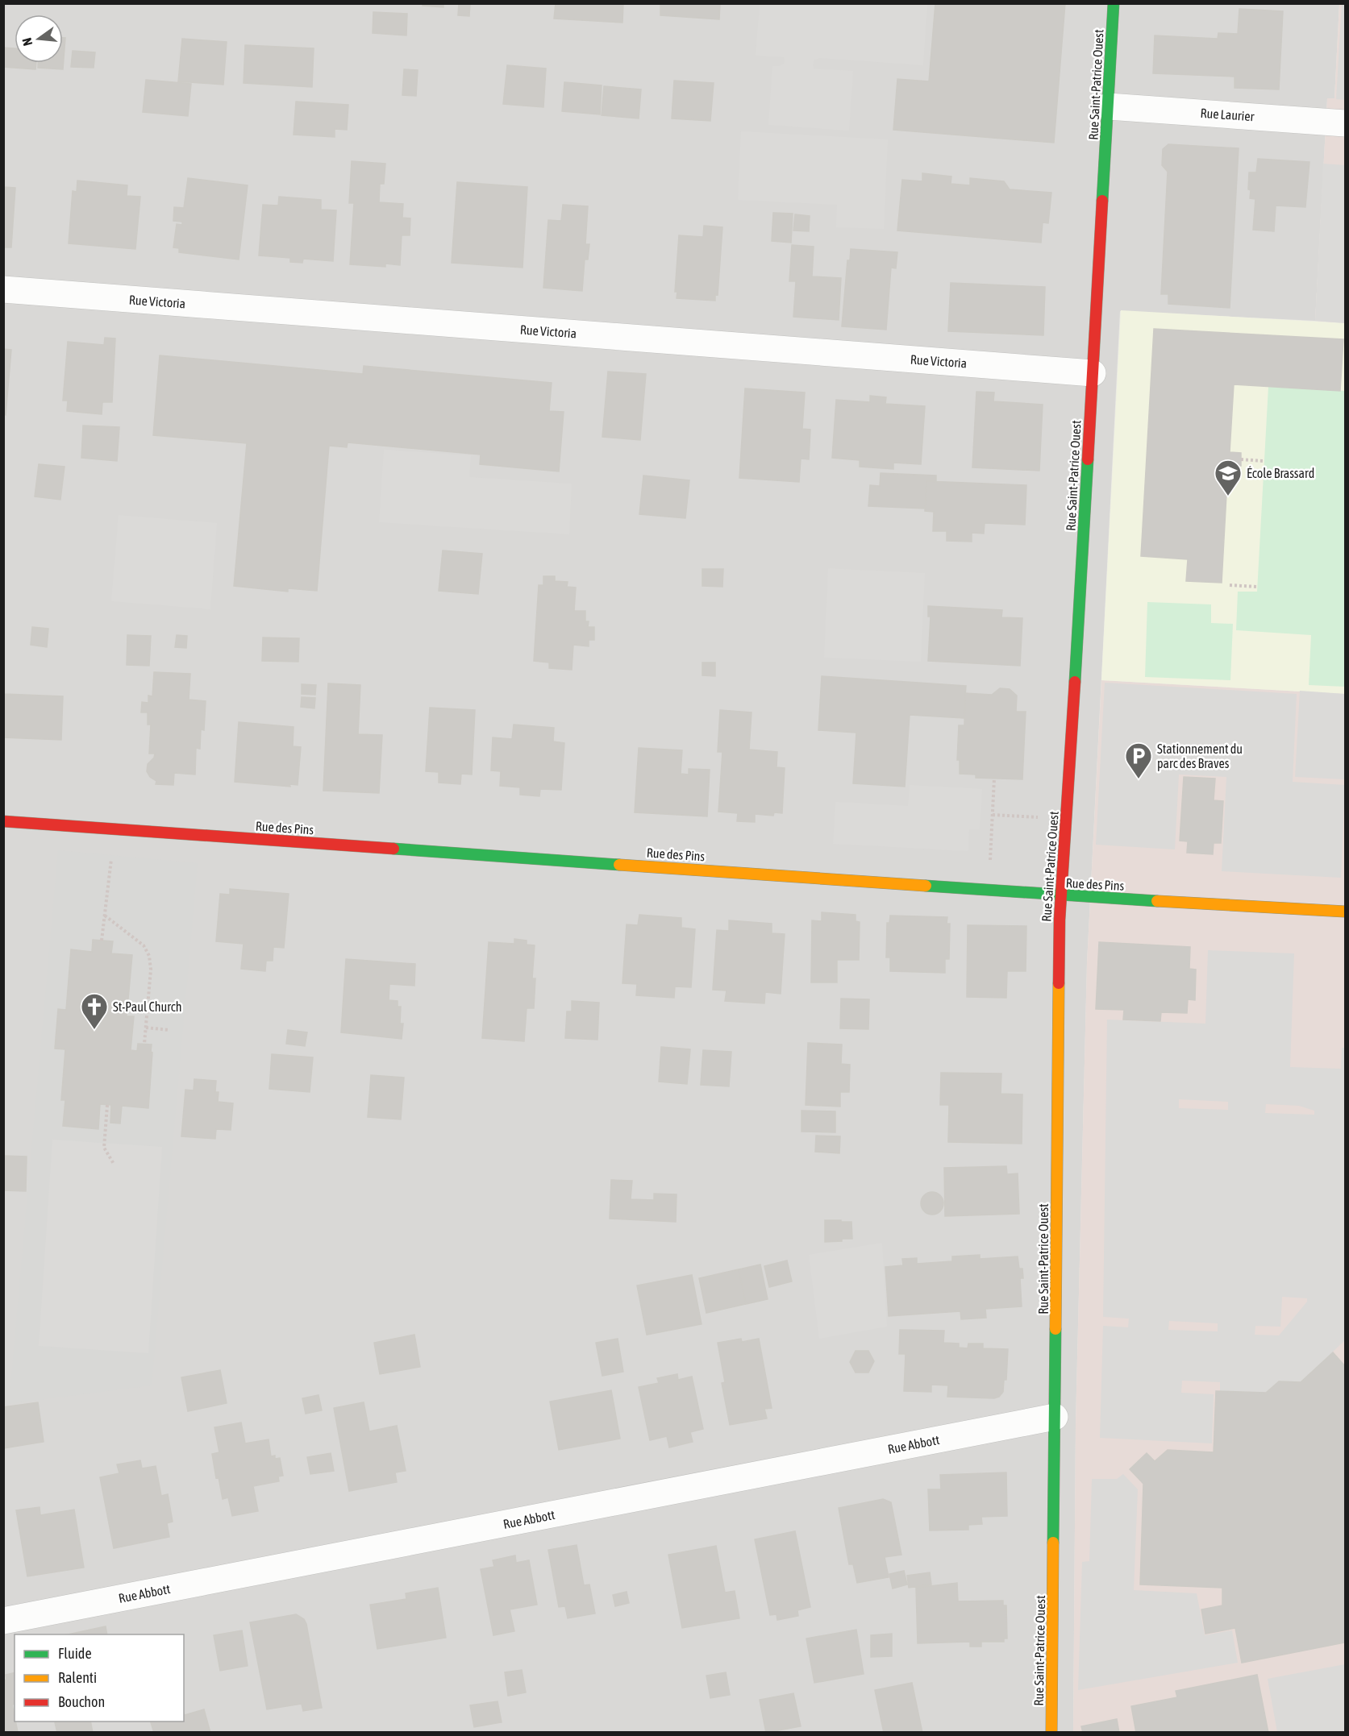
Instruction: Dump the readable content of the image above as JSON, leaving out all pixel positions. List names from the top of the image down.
{
  "streets": {
    "street": [
      "Rue Saint-Patrice Ouest",
      "Rue Laurier",
      "Rue Victoria",
      "Rue des Pins",
      "Rue Abbott"
    ]
  },
  "crossings": [
    ["Rue Saint-Patrice Ouest", "Rue Laurier"],
    ["Rue Saint-Patrice Ouest", "Rue Victoria"],
    ["Rue Saint-Patrice Ouest", "Rue des Pins"],
    ["Rue Saint-Patrice Ouest", "Rue Abbott"]
  ],
  "places": {
    "school or university": ["École Brassard"],
    "parking": ["Stationnement du parc des Braves"],
    "church": ["St-Paul Church"]
  },
  "legend": ["Fluide", "Ralenti", "Bouchon"],
  "north": "left"
}
